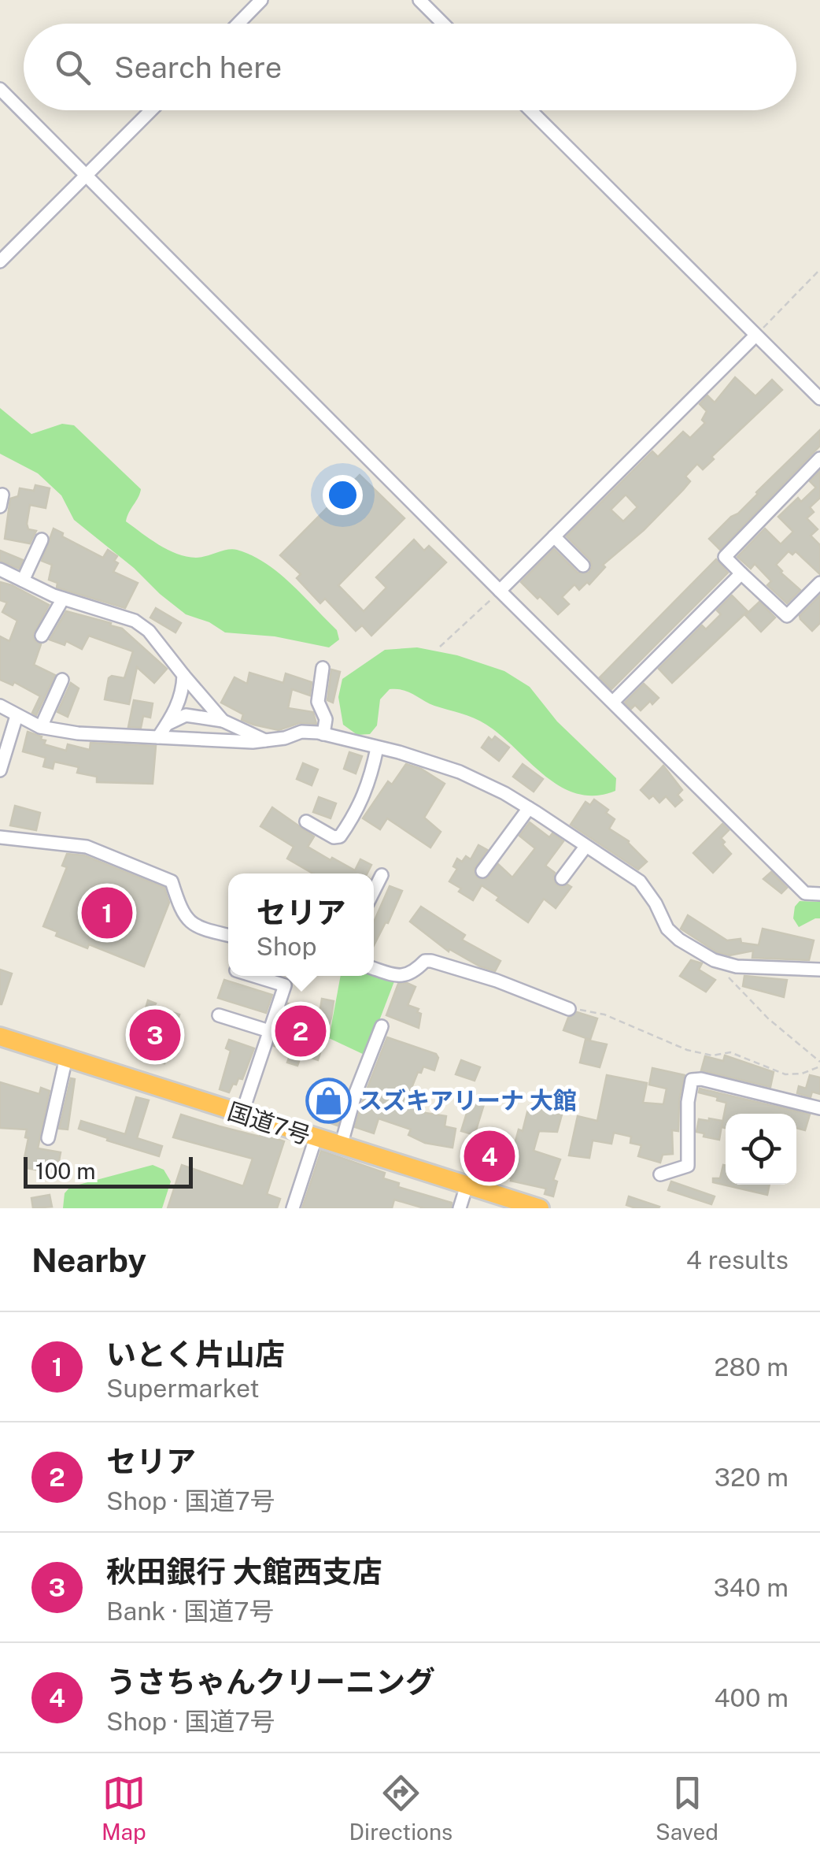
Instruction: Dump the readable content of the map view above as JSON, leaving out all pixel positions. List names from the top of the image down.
{
  "streets": {
    "highway": ["国道7号"]
  },
  "places": {
    "shop": ["スズキアリーナ 大館"]
  },
  "scale_bar": "100 m",
  "page": {
    "search": "Search here",
    "popup": ["セリア", "Shop"],
    "pins": [
      "1",
      "2",
      "3",
      "4"
    ],
    "scale": "100 m",
    "heading": ["Nearby", "4 results"],
    "list": [
      {
        "mark": "1",
        "name": "いとく片山店",
        "note": "Supermarket",
        "value": "280 m"
      },
      {
        "mark": "2",
        "name": "セリア",
        "note": "Shop · 国道7号",
        "value": "320 m"
      },
      {
        "mark": "3",
        "name": "秋田銀行 大館西支店",
        "note": "Bank · 国道7号",
        "value": "340 m"
      },
      {
        "mark": "4",
        "name": "うさちゃんクリーニング",
        "note": "Shop · 国道7号",
        "value": "400 m"
      }
    ],
    "nav": ["Map", "Directions", "Saved"]
  }
}
